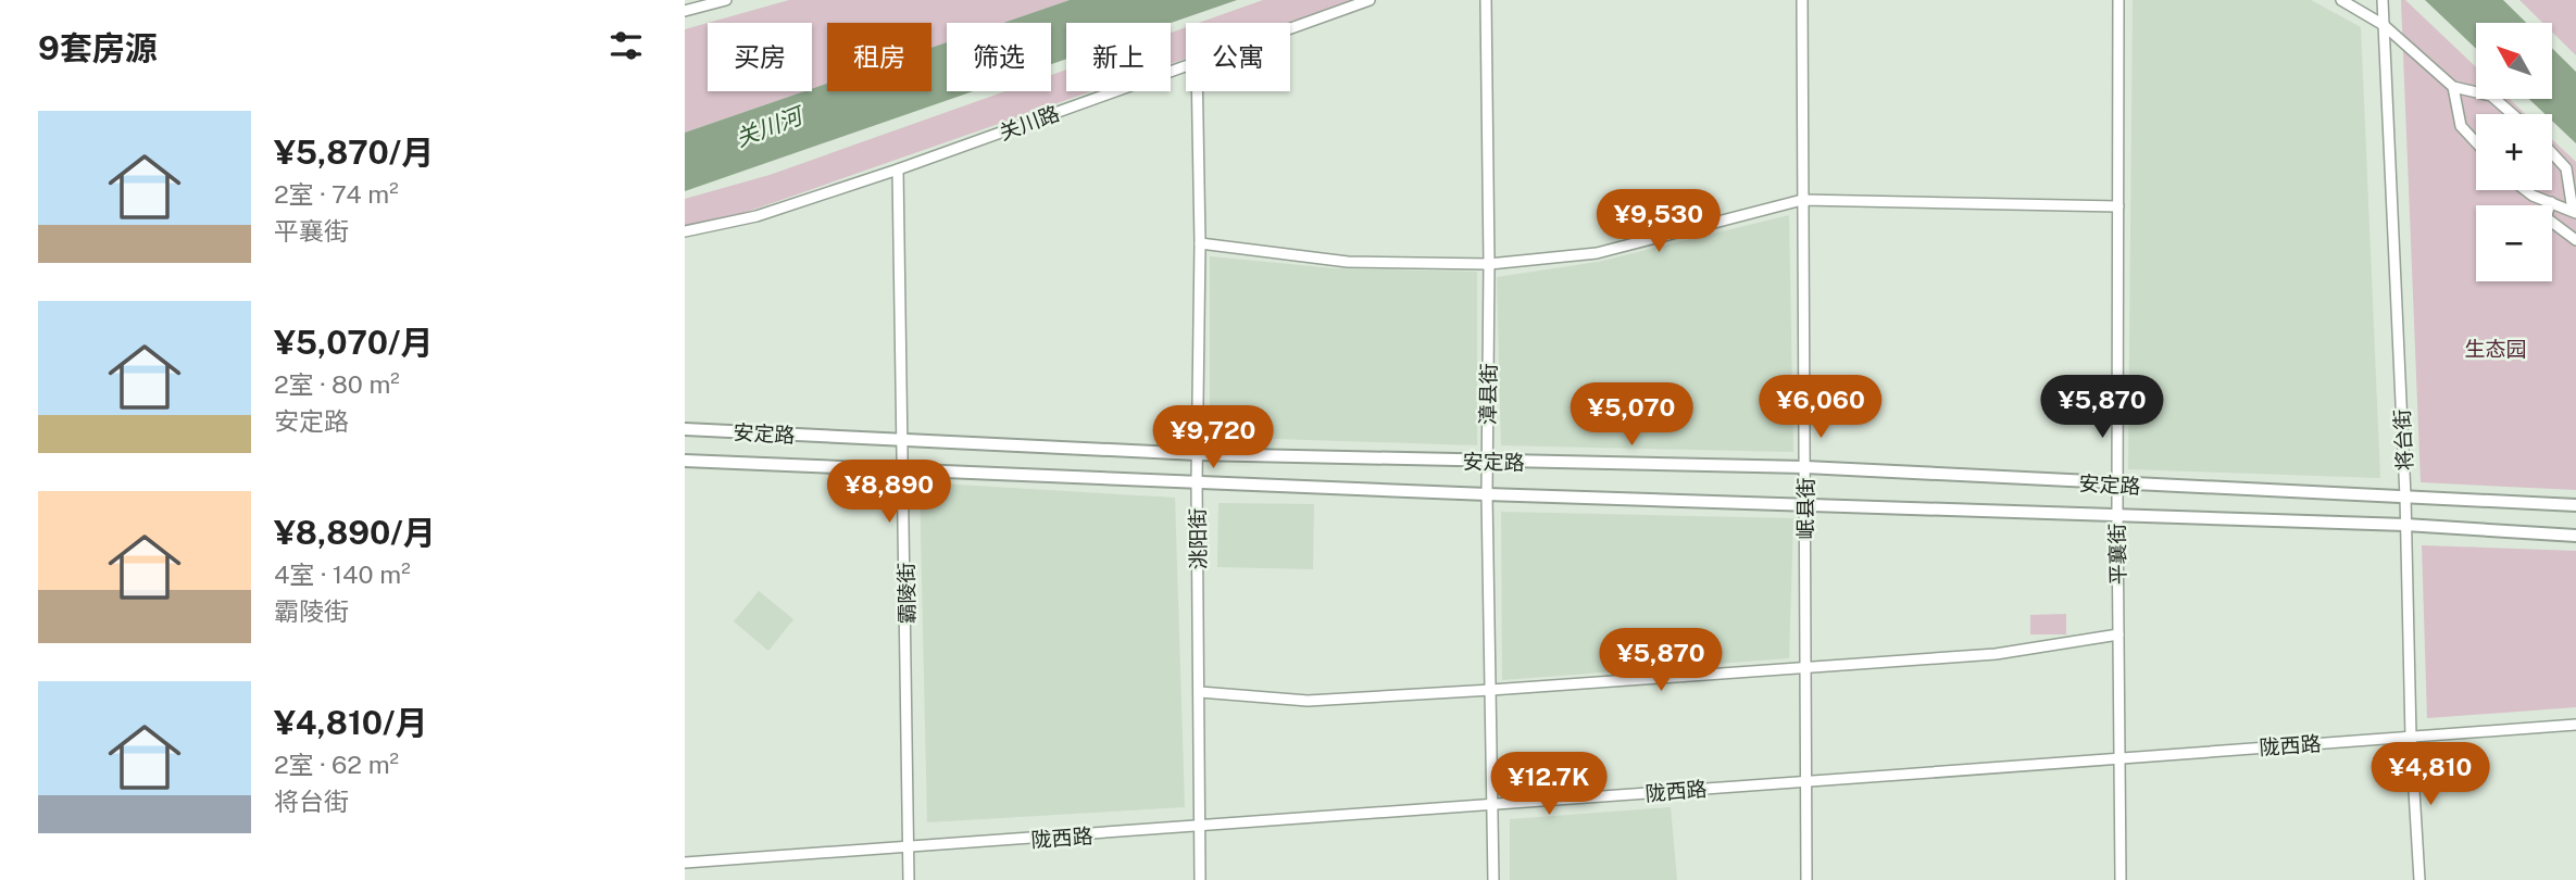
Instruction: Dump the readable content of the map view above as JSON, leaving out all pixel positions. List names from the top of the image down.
{
  "streets": {
    "main road": ["安定路"],
    "street": [
      "关川路",
      "漳县街",
      "将台街",
      "岷县街",
      "洮阳街",
      "平襄街",
      "霸陵街",
      "陇西路"
    ]
  },
  "crossings": [
    ["关川路", "霸陵街"],
    ["漳县街", "安定路"],
    ["漳县街", "陇西路"],
    ["安定路", "将台街"],
    ["安定路", "岷县街"],
    ["安定路", "洮阳街"],
    ["安定路", "平襄街"],
    ["安定路", "霸陵街"],
    ["将台街", "陇西路"],
    ["岷县街", "陇西路"],
    ["洮阳街", "陇西路"],
    ["平襄街", "陇西路"],
    ["霸陵街", "陇西路"]
  ],
  "water": ["关川河"],
  "parks": ["生态园"],
  "north": "top left",
  "page": {
    "heading": "9套房源",
    "map_buttons": ["+", "−"],
    "chip": [
      "买房",
      "租房",
      "筛选",
      "新上",
      "公寓"
    ],
    "list": [
      {
        "name": "¥5,870/月",
        "note": "2室 · 74 m² · 平襄街"
      },
      {
        "name": "¥5,070/月",
        "note": "2室 · 80 m² · 安定路"
      },
      {
        "name": "¥8,890/月",
        "note": "4室 · 140 m² · 霸陵街"
      },
      {
        "name": "¥4,810/月",
        "note": "2室 · 62 m² · 将台街"
      }
    ],
    "price": [
      "¥9,530",
      "¥6,060",
      "¥5,870",
      "¥5,070",
      "¥9,720",
      "¥8,890",
      "¥5,870",
      "¥4,810",
      "¥12.7K"
    ]
  }
}
